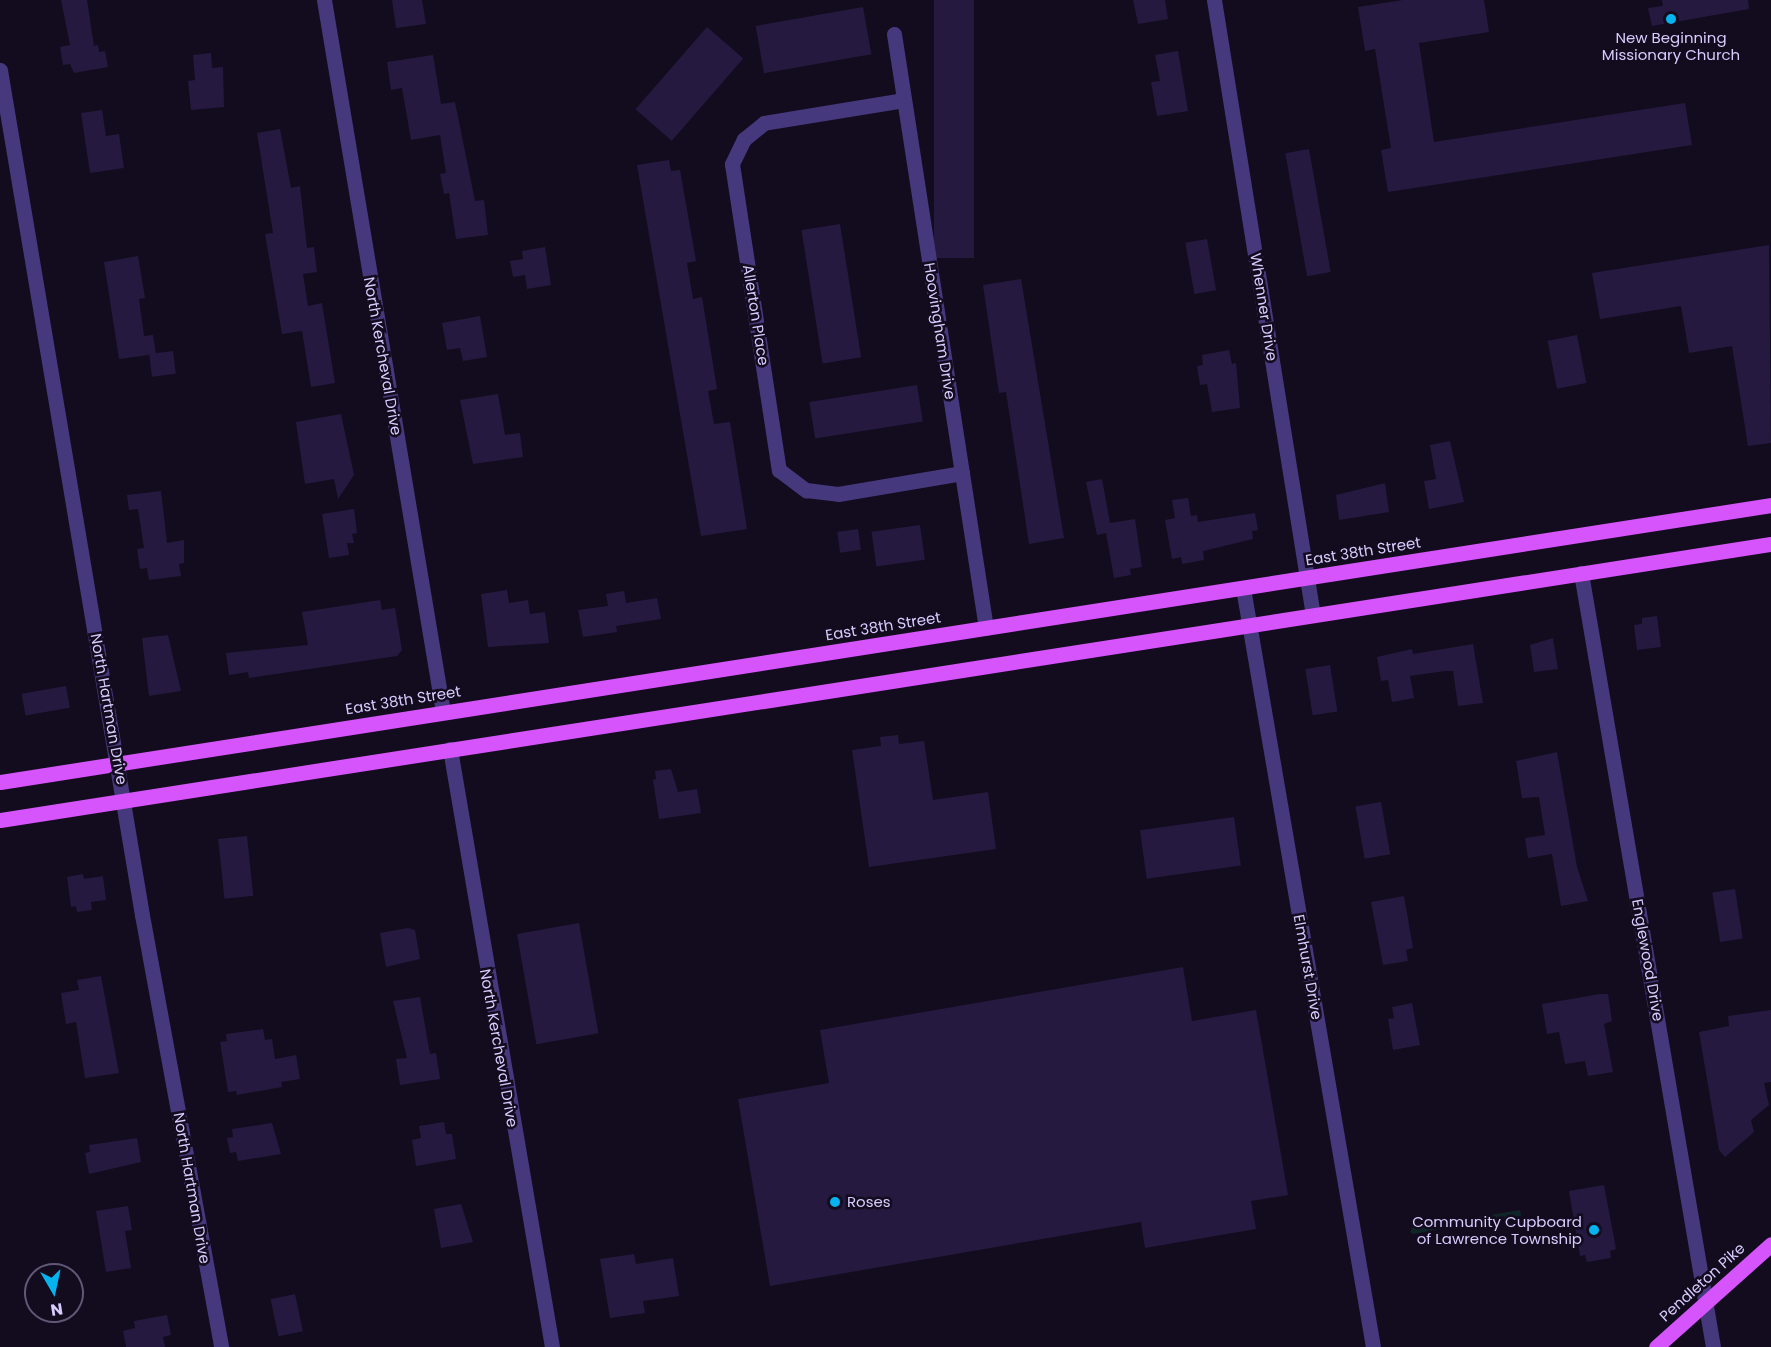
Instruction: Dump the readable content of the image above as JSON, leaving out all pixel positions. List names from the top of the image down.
{
  "streets": {
    "main road": ["East 38th Street", "Pendleton Pike"],
    "street": [
      "Whenner Drive",
      "Allerton Place",
      "Hoovingham Drive",
      "North Kercheval Drive",
      "North Hartman Drive",
      "Englewood Drive",
      "Elmhurst Drive"
    ]
  },
  "crossings": [
    ["Whenner Drive", "East 38th Street"],
    ["Allerton Place", "Hoovingham Drive"],
    ["Hoovingham Drive", "East 38th Street"],
    ["North Kercheval Drive", "East 38th Street"],
    ["East 38th Street", "North Hartman Drive"],
    ["East 38th Street", "Elmhurst Drive"],
    ["Englewood Drive", "Pendleton Pike"]
  ],
  "places": ["New Beginning Missionary Church", "Roses", "Community Cupboard of Lawrence Township"],
  "north": "bottom"
}
